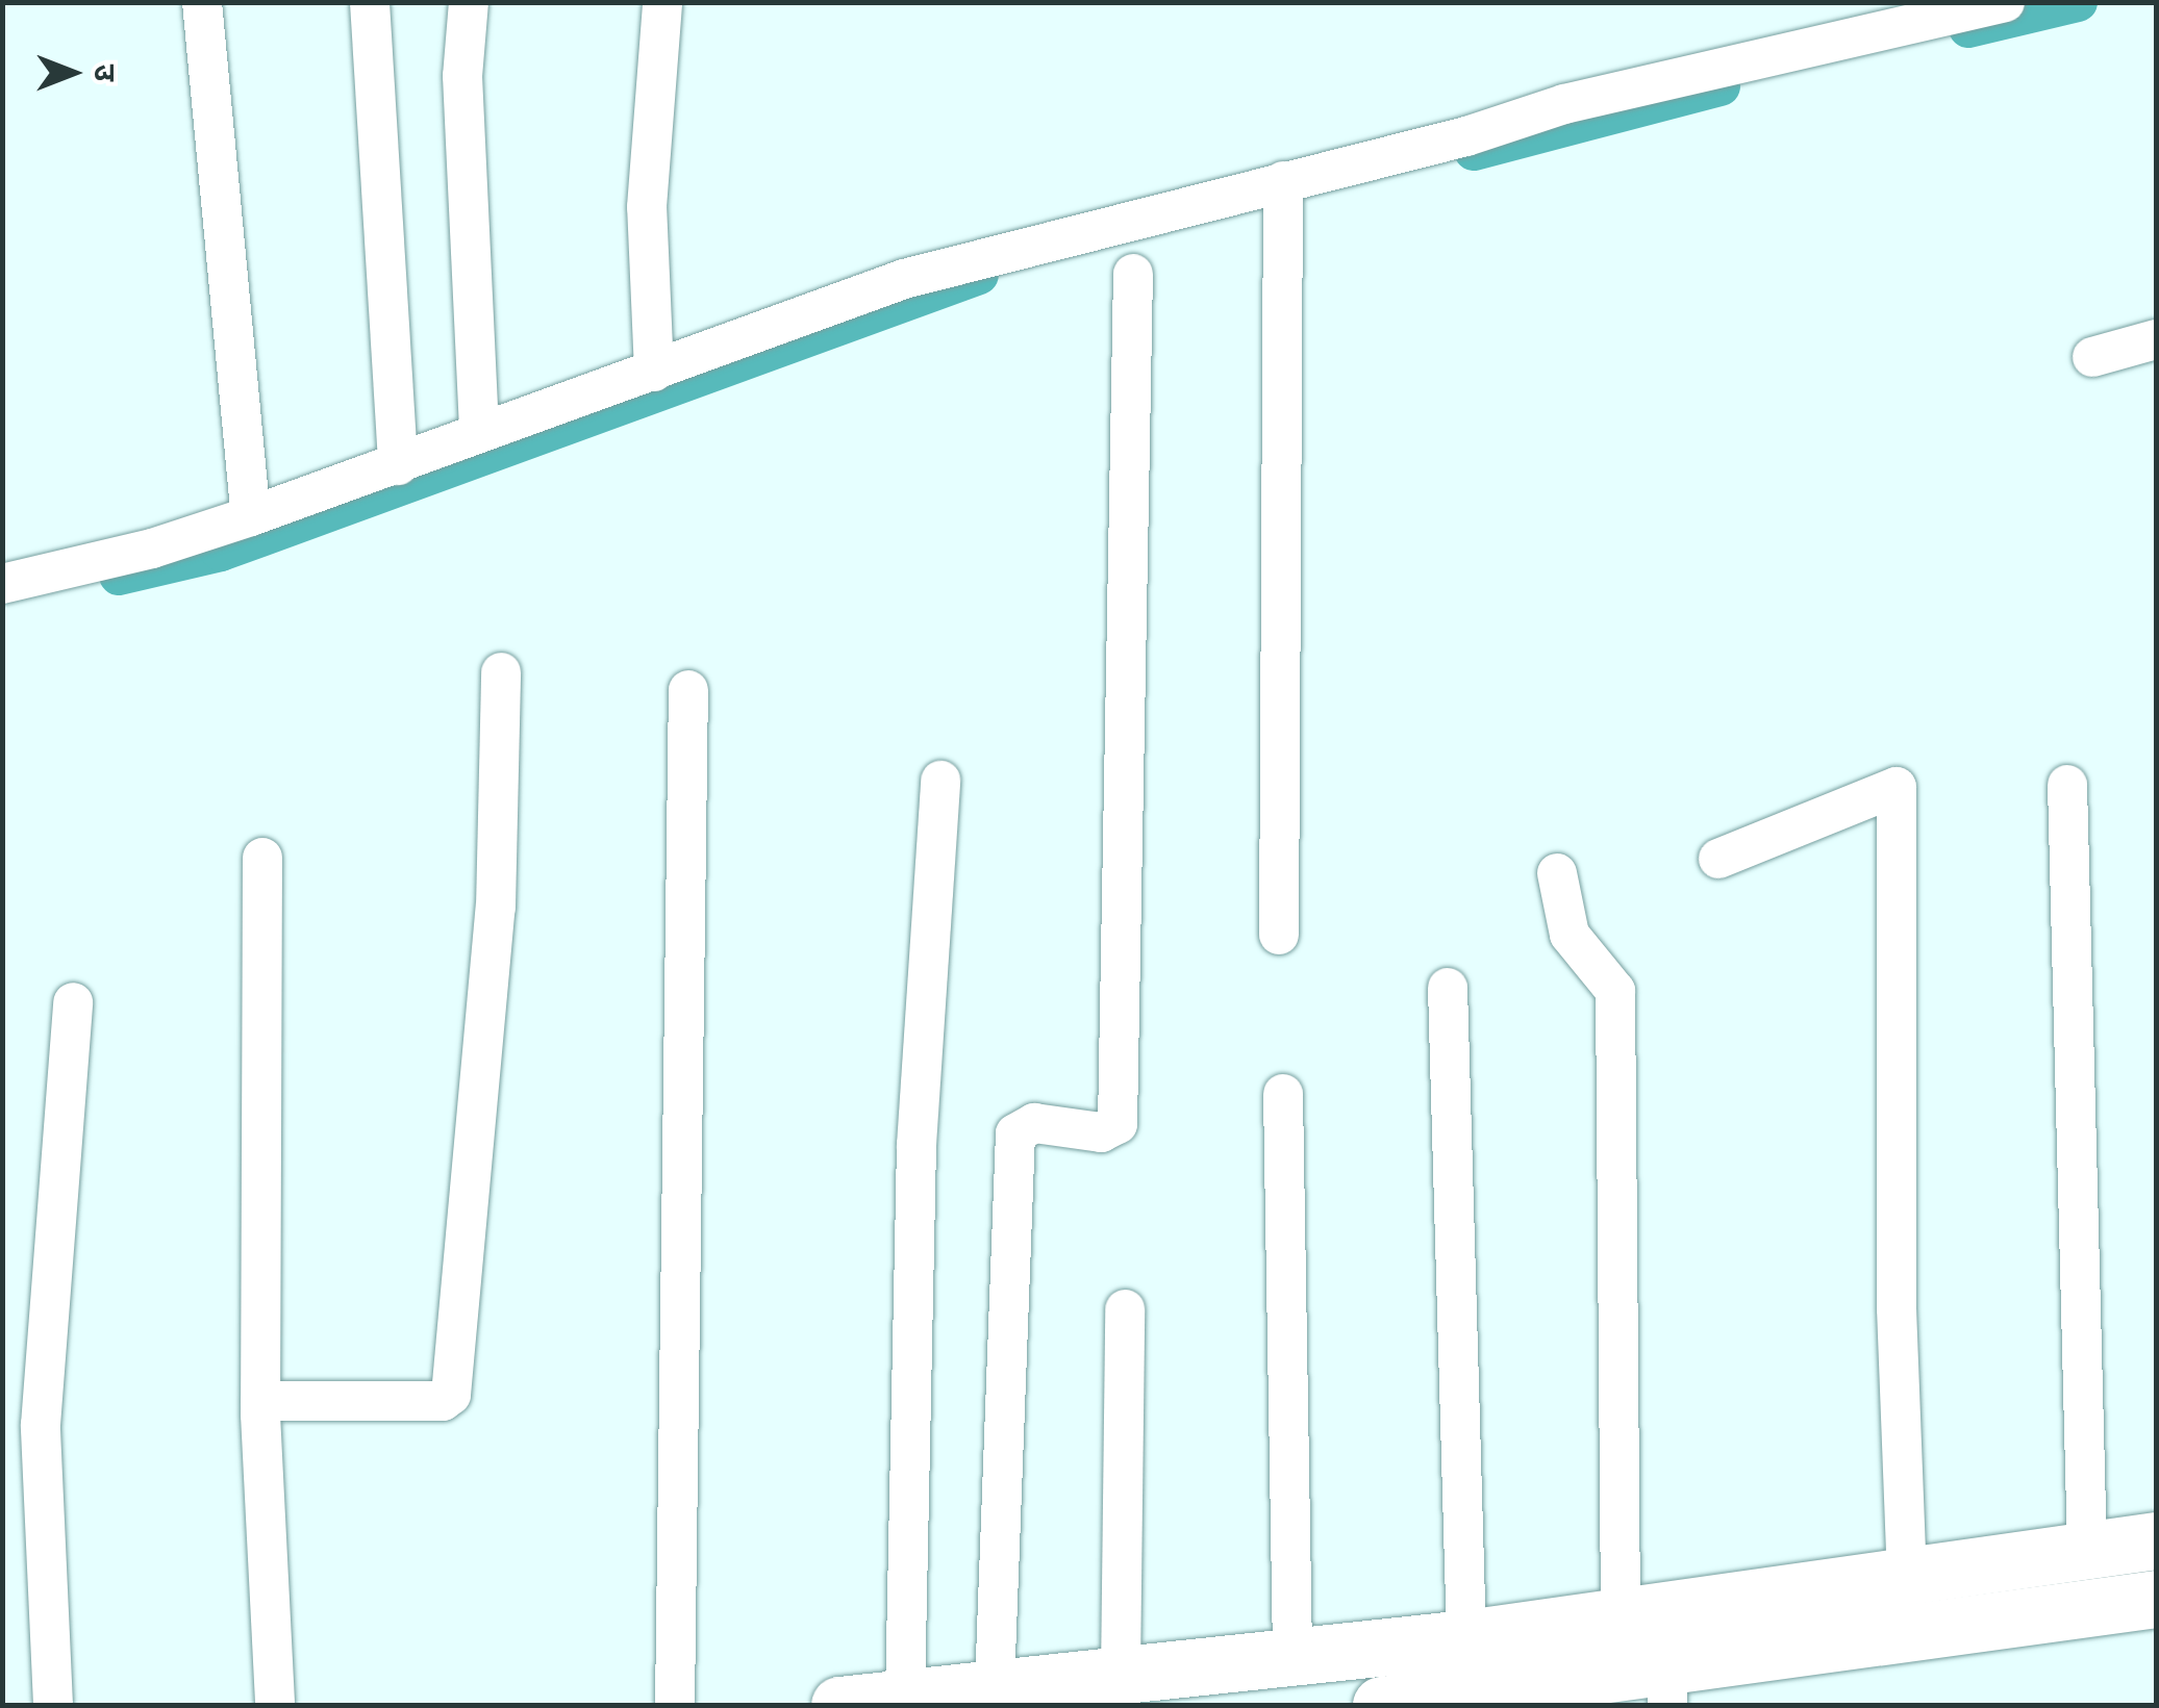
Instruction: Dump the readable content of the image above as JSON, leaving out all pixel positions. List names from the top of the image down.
{
  "north": "right"
}
